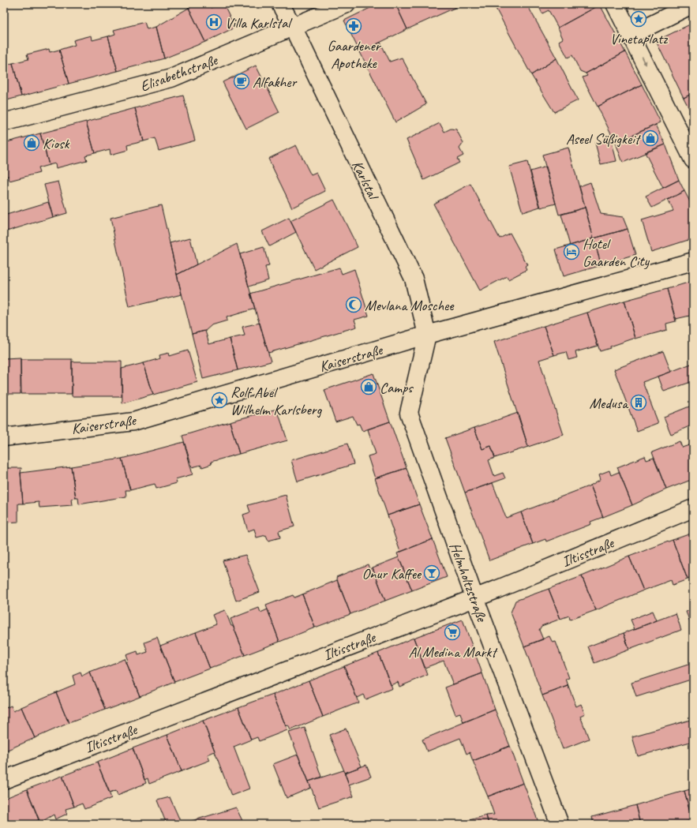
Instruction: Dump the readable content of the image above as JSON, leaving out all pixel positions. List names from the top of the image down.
{
  "streets": {
    "street": [
      "Elisabethstraße",
      "Karlstal",
      "Kaiserstraße",
      "Iltisstraße",
      "Helmholtzstraße"
    ]
  },
  "crossings": [
    ["Elisabethstraße", "Karlstal"],
    ["Karlstal", "Kaiserstraße"],
    ["Karlstal", "Helmholtzstraße"],
    ["Kaiserstraße", "Helmholtzstraße"],
    ["Iltisstraße", "Helmholtzstraße"]
  ],
  "places": {
    "place": ["Vinetaplatz", "Rolf Abel Wilhelm Karlsberg"],
    "hospital": ["Villa Karlstal"],
    "pharmacy": ["Gaardener Apotheke"],
    "cafe": ["Alfakher"],
    "shop": ["Aseel Süßigkeit", "Kiosk", "Camps"],
    "hotel": ["Hotel Gaarden City"],
    "mosque": ["Mevlana Moschee"],
    "building": ["Medusa"],
    "bar": ["Onur Kaffee"],
    "supermarket": ["Al Medina Markt"]
  }
}
